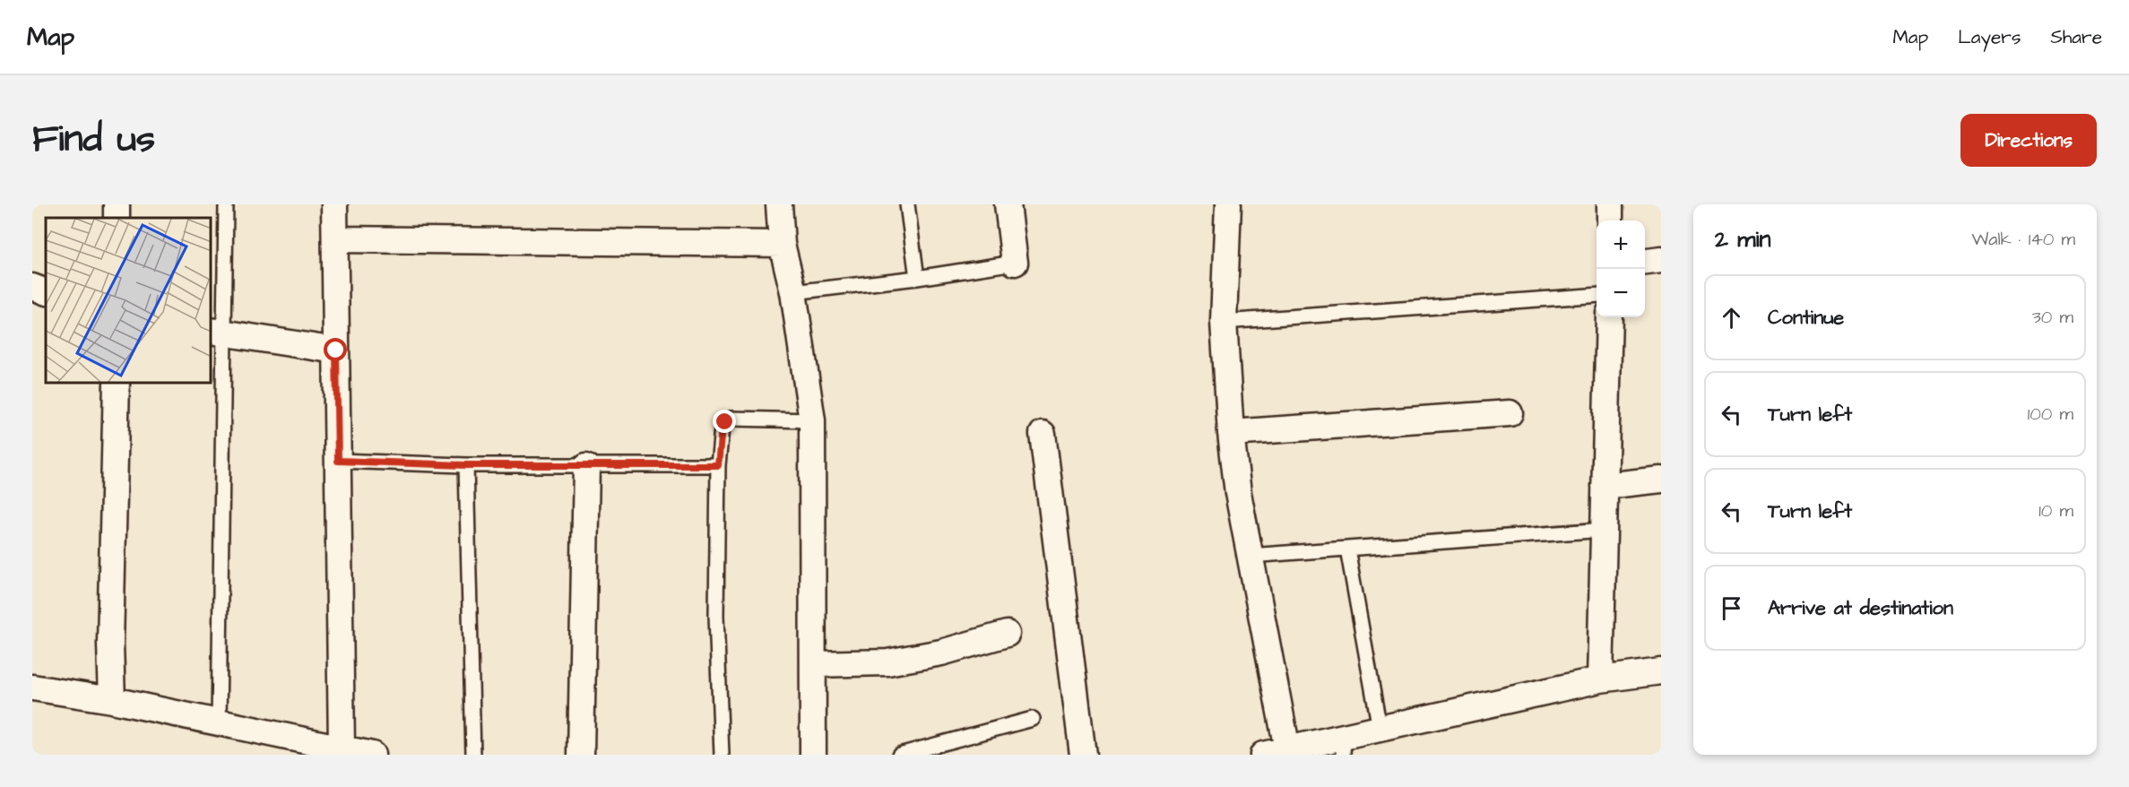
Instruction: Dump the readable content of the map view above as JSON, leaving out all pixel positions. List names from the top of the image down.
{
  "page": {
    "header": "Map",
    "nav": ["Map", "Layers", "Share"],
    "title": "Find us",
    "buttons": "Directions",
    "heading": ["2 min", "Walk · 140 m"],
    "map_buttons": ["+", "−"],
    "list": [
      ["Continue", "30 m"],
      ["Turn left", "100 m"],
      ["Turn left", "10 m"],
      "Arrive at destination"
    ]
  }
}
